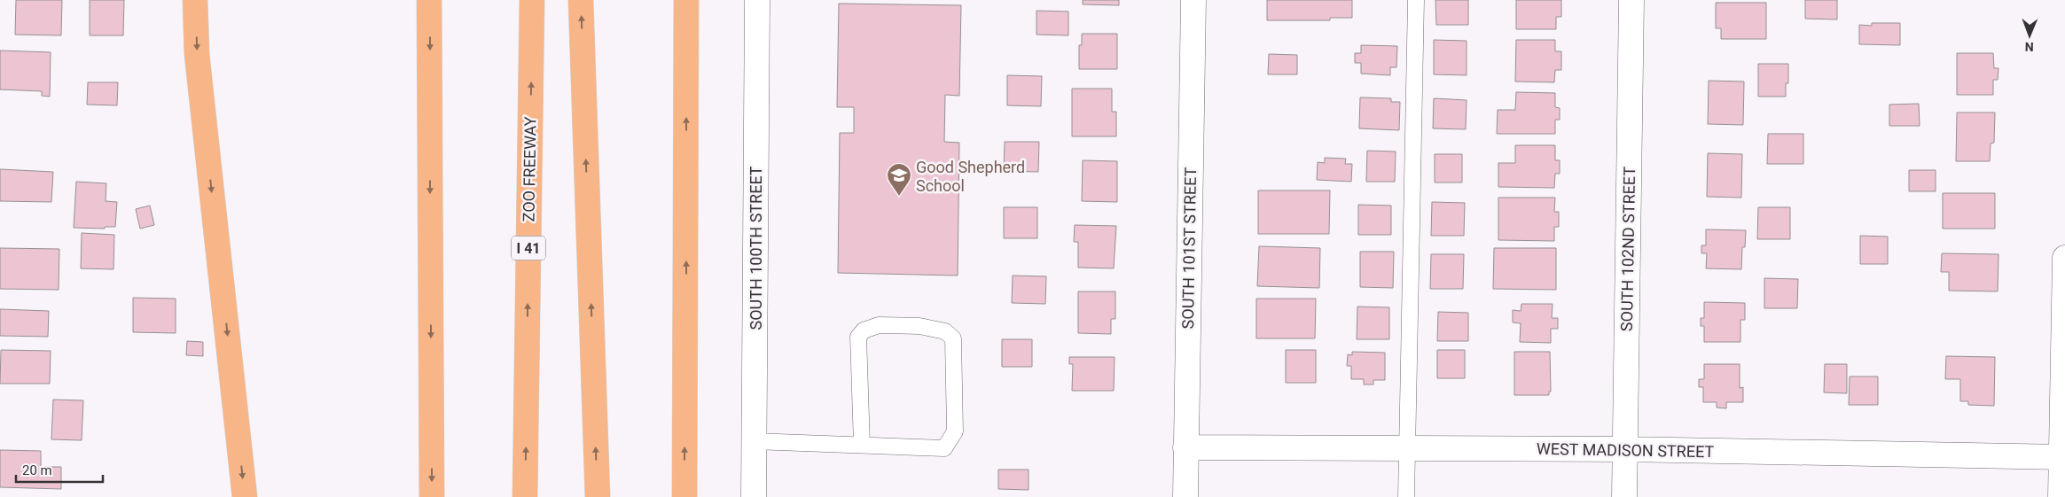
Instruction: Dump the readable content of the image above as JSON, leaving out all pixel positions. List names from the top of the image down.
{
  "streets": {
    "highway": ["ZOO FREEWAY", "I 41"],
    "street": [
      "SOUTH 100TH STREET",
      "SOUTH 101ST STREET",
      "SOUTH 102ND STREET",
      "WEST MADISON STREET"
    ]
  },
  "crossings": [
    ["SOUTH 101ST STREET", "WEST MADISON STREET"],
    ["SOUTH 102ND STREET", "WEST MADISON STREET"]
  ],
  "places": {
    "school or university": ["Good Shepherd School"]
  },
  "scale_bar": "20 m",
  "north": "bottom"
}
